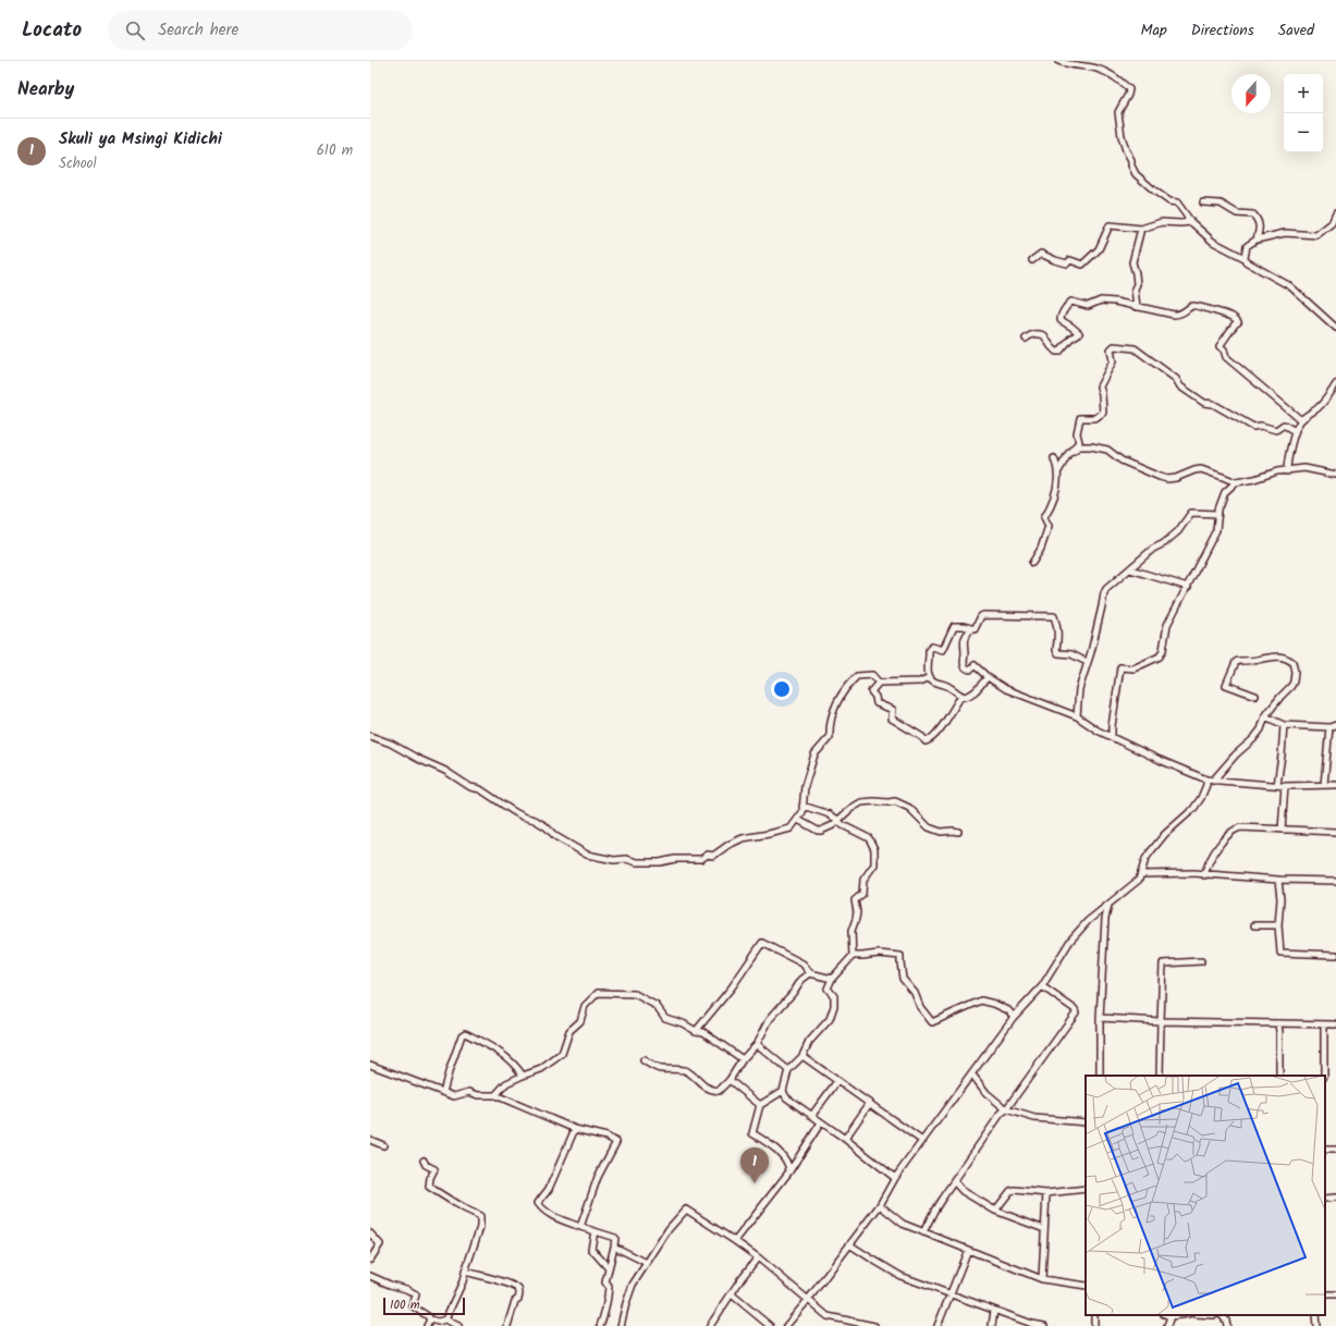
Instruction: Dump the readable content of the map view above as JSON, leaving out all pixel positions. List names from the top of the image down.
{
  "scale_bar": "100 m",
  "north": "bottom",
  "page": {
    "header": "Locato",
    "search": "Search here",
    "nav": ["Map", "Directions", "Saved"],
    "heading": "Nearby",
    "map_buttons": ["+", "−"],
    "list": [
      {
        "mark": "1",
        "name": "Skuli ya Msingi Kidichi",
        "note": "School",
        "value": "610 m"
      }
    ],
    "pins": "1",
    "scale": "100 m"
  }
}
